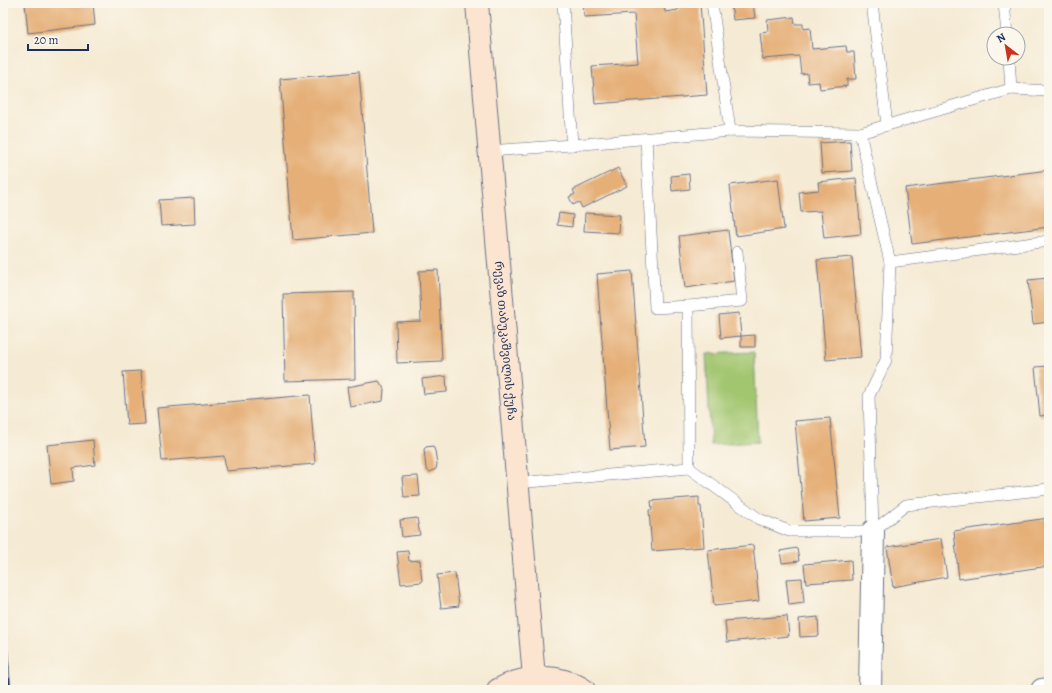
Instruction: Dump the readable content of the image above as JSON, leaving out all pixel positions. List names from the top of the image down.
{
  "streets": {
    "main road": ["რევაზ თაბუკაშვილის ქუჩა"]
  },
  "scale_bar": "20 m",
  "north": "top left"
}
